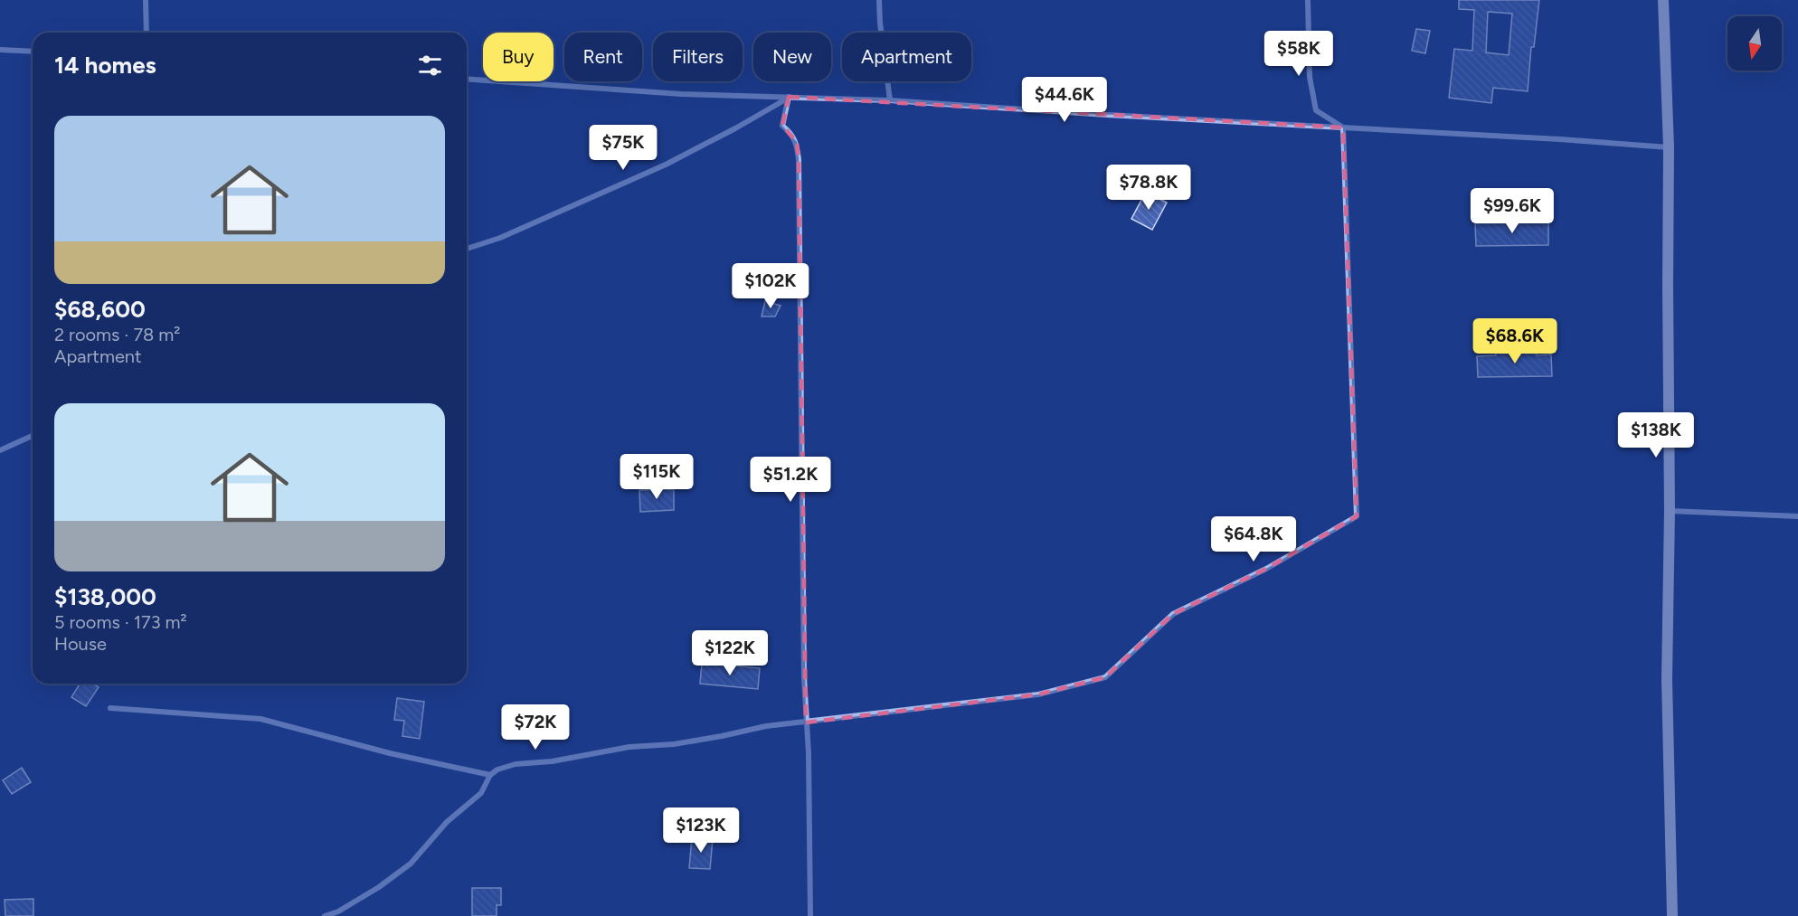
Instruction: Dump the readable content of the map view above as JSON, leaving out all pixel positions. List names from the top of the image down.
{
  "north": "bottom",
  "page": {
    "price": [
      "$58K",
      "$44.6K",
      "$75K",
      "$78.8K",
      "$99.6K",
      "$102K",
      "$68.6K",
      "$138K",
      "$115K",
      "$51.2K",
      "$64.8K",
      "$122K",
      "$72K",
      "$123K"
    ],
    "chip": [
      "Buy",
      "Rent",
      "Filters",
      "New",
      "Apartment"
    ],
    "heading": "14 homes",
    "list": [
      {
        "name": "$68,600",
        "note": "2 rooms · 78 m² · Apartment"
      },
      {
        "name": "$138,000",
        "note": "5 rooms · 173 m² · House"
      }
    ]
  }
}
